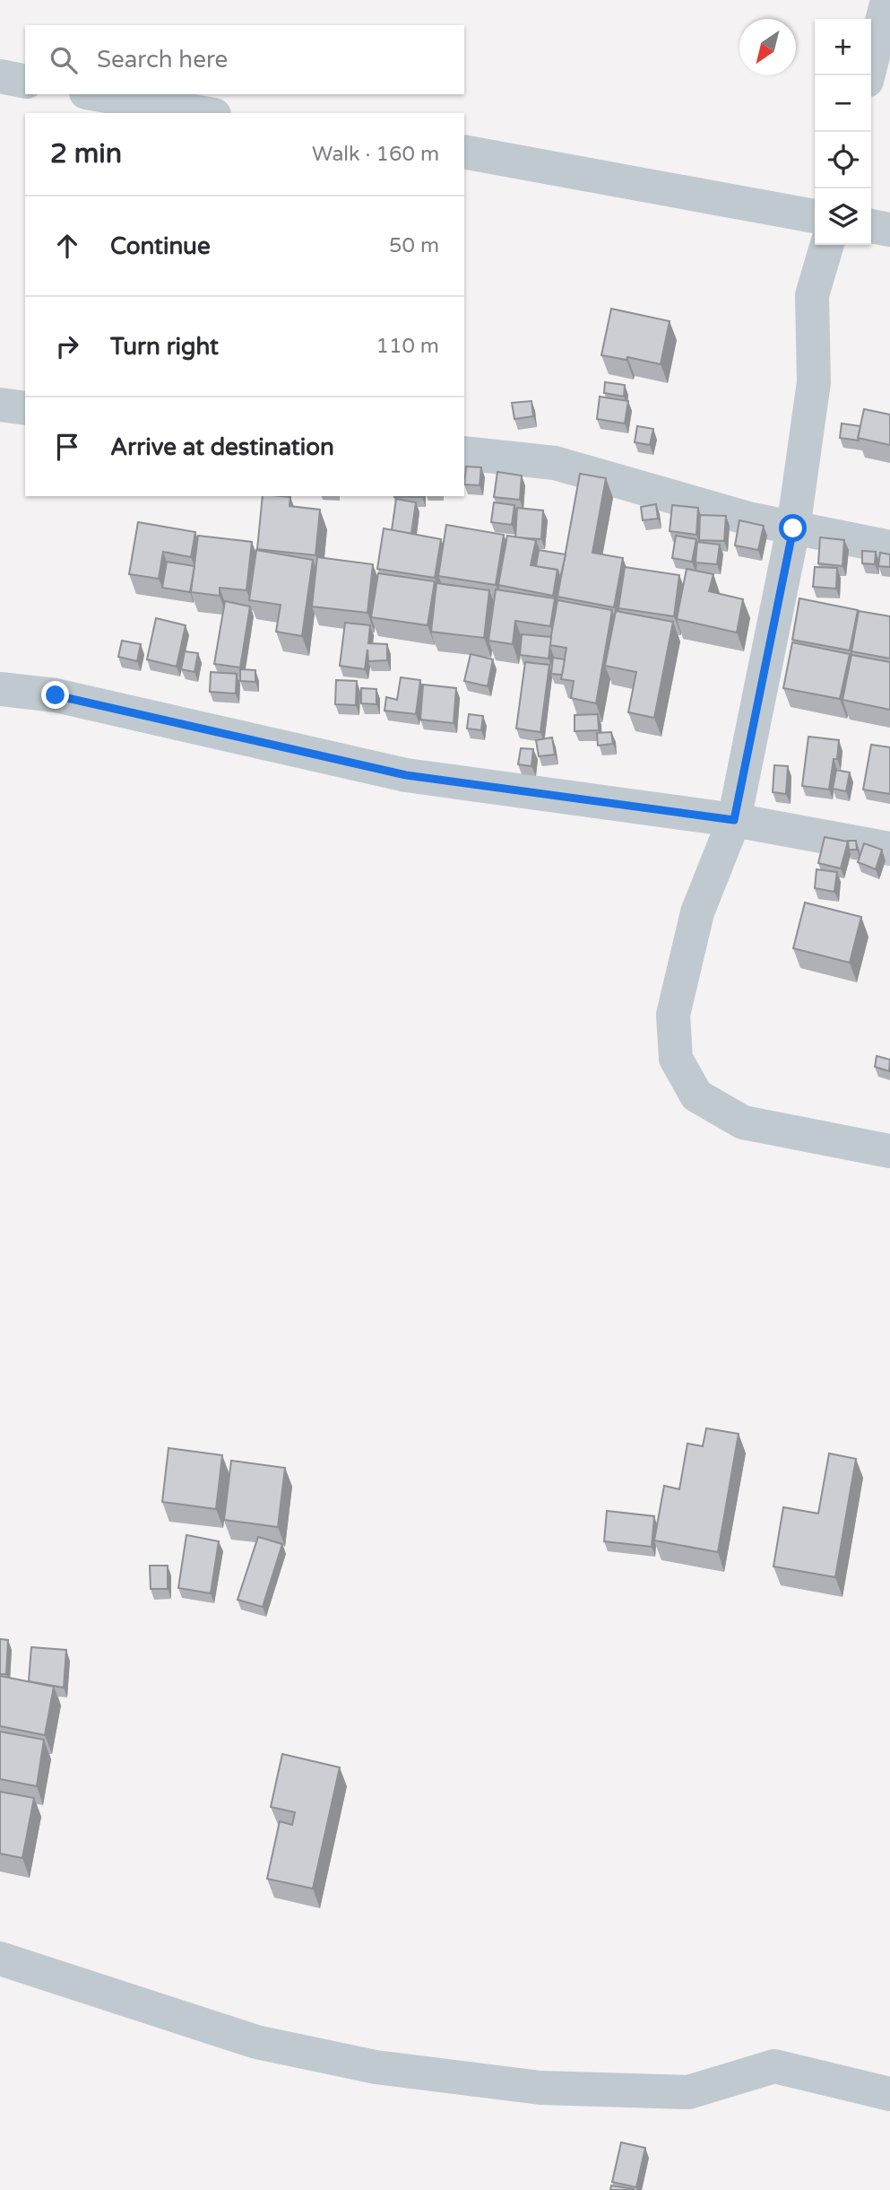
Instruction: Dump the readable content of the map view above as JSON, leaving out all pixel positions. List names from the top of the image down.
{
  "north": "bottom left",
  "page": {
    "map_buttons": ["+", "−"],
    "search": "Search here",
    "heading": ["2 min", "Walk · 160 m"],
    "list": [
      ["Continue", "50 m"],
      ["Turn right", "110 m"],
      "Arrive at destination"
    ]
  }
}
